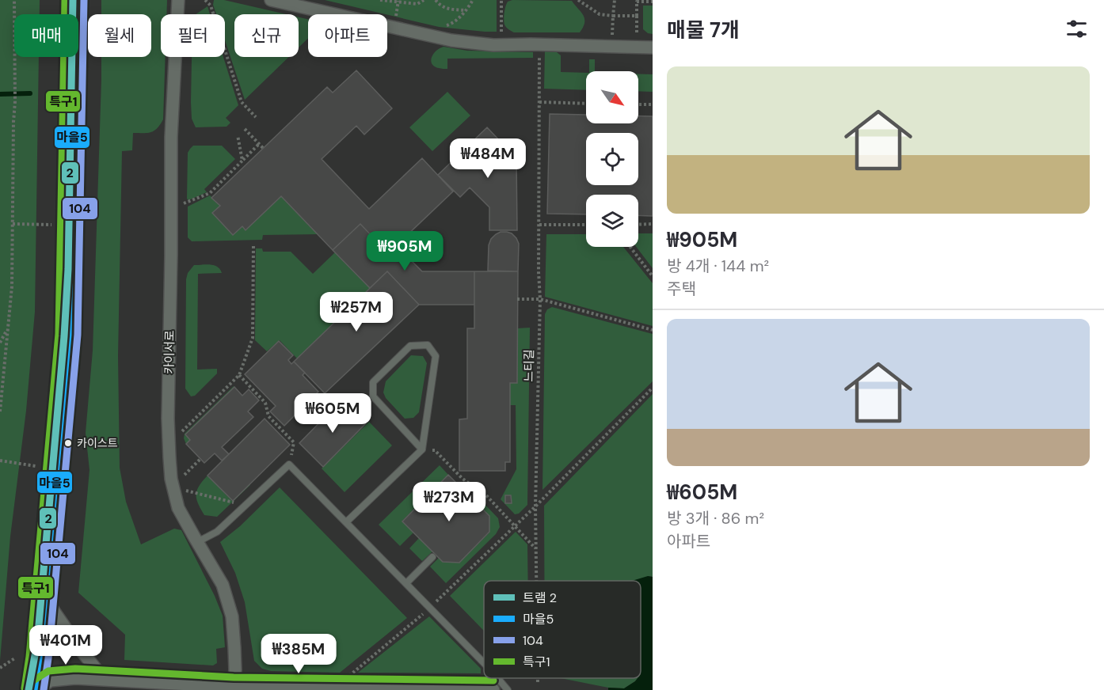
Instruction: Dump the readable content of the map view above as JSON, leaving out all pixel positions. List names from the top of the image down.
{
  "streets": {
    "street": ["카이서로"],
    "path": ["느티길"]
  },
  "places": ["카이스트"],
  "lines": [
    "tram line 2",
    "transit line 마을5",
    "transit line 104",
    "transit line 특구1"
  ],
  "legend": [
    "트램 2",
    "마을5",
    "104",
    "특구1"
  ],
  "north": "bottom right",
  "page": {
    "heading": "매물 7개",
    "chip": [
      "매매",
      "월세",
      "필터",
      "신규",
      "아파트"
    ],
    "list": [
      {
        "name": "₩905M",
        "note": "방 4개 · 144 m² · 주택"
      },
      {
        "name": "₩605M",
        "note": "방 3개 · 86 m² · 아파트"
      }
    ],
    "price": [
      "₩484M",
      "₩905M",
      "₩257M",
      "₩605M",
      "₩273M",
      "₩401M",
      "₩385M"
    ]
  }
}
